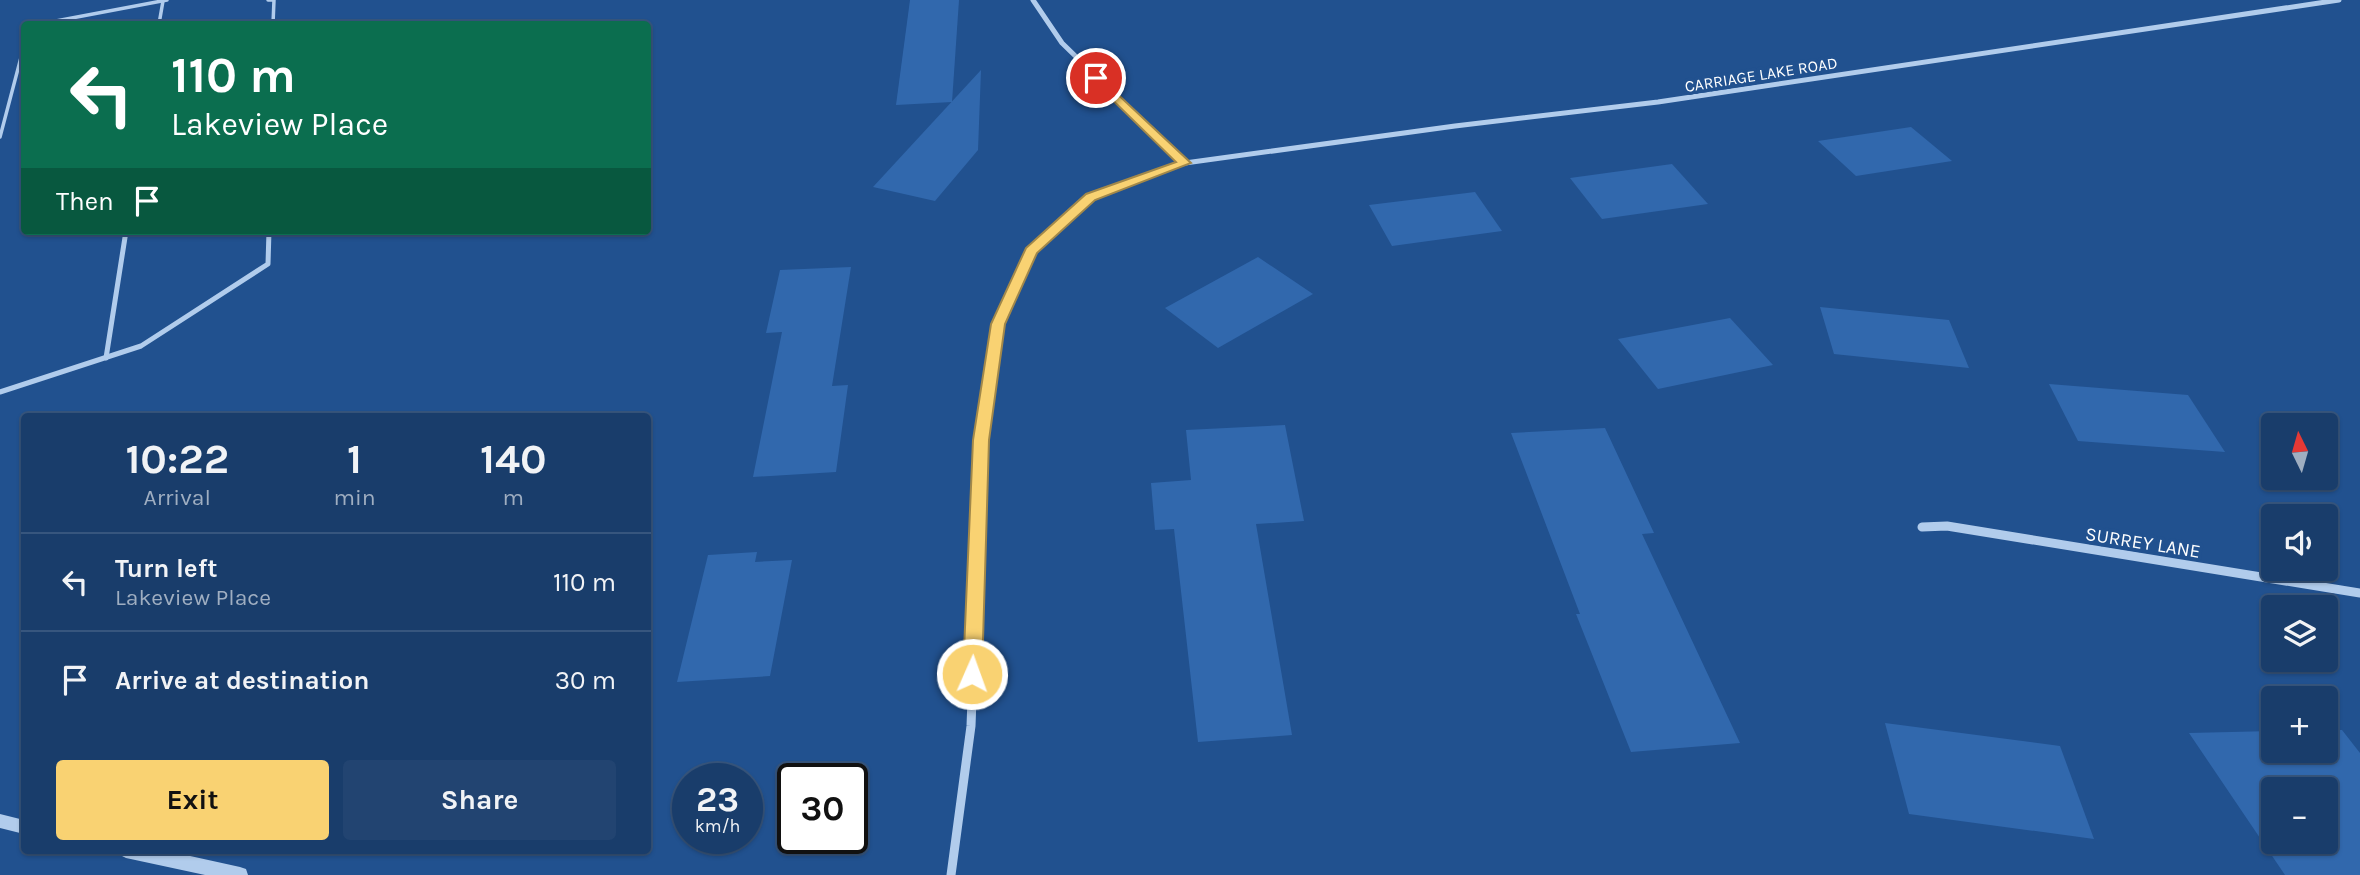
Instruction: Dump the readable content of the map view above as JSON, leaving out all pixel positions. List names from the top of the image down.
{
  "streets": {
    "street": ["CARRIAGE LAKE ROAD", "SURREY LANE"]
  },
  "north": "top",
  "page": {
    "turn": ["110 m", "Lakeview Place"],
    "then": "Then",
    "map_buttons": ["+", "−"],
    "eta": [
      "10:22",
      "Arrival",
      "1",
      "min",
      "140",
      "m"
    ],
    "list": [
      {
        "name": "Turn left",
        "note": "Lakeview Place",
        "value": "110 m"
      },
      {
        "name": "Arrive at destination",
        "value": "30 m"
      }
    ],
    "buttons": ["Exit", "Share"],
    "speed": "23 km/h",
    "limit": "30"
  }
}
